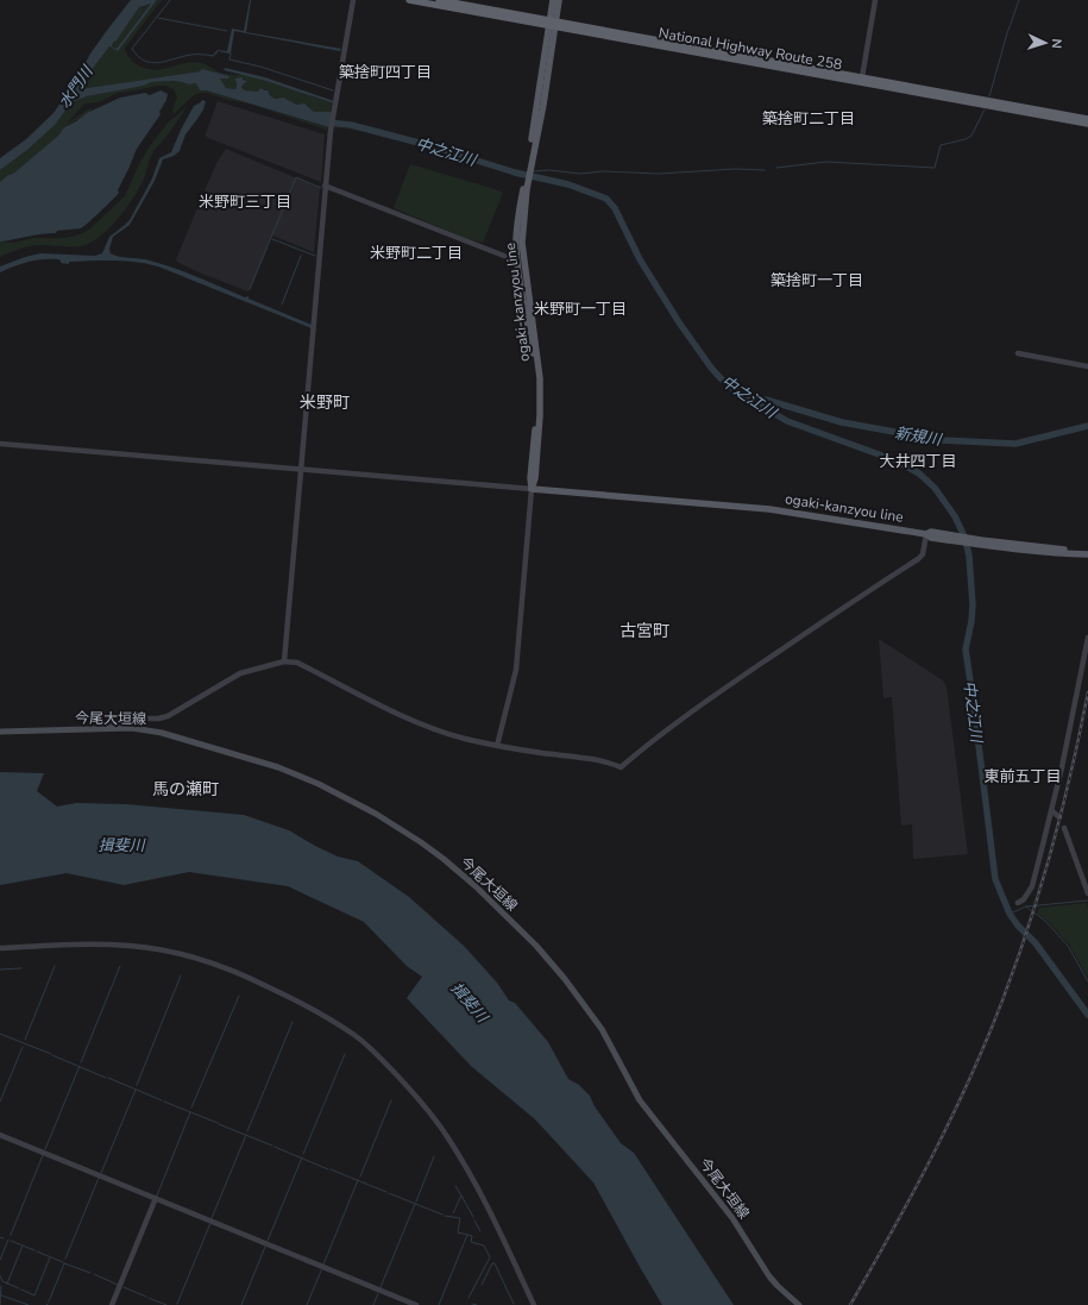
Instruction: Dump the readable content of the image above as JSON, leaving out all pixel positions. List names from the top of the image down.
{
  "streets": {
    "highway": ["National Highway Route 258"],
    "main road": ["ogaki-kanzyou line", "今尾大垣線"]
  },
  "crossings": [
    ["National Highway Route 258", "ogaki-kanzyou line"]
  ],
  "districts": [
    "築捨町四丁目",
    "築捨町二丁目",
    "米野町三丁目",
    "米野町二丁目",
    "築捨町一丁目",
    "米野町一丁目",
    "米野町",
    "大井四丁目",
    "古宮町",
    "東前五丁目",
    "馬の瀬町"
  ],
  "water": [
    "水門川",
    "中之江川",
    "新規川",
    "揖斐川"
  ],
  "north": "right"
}
